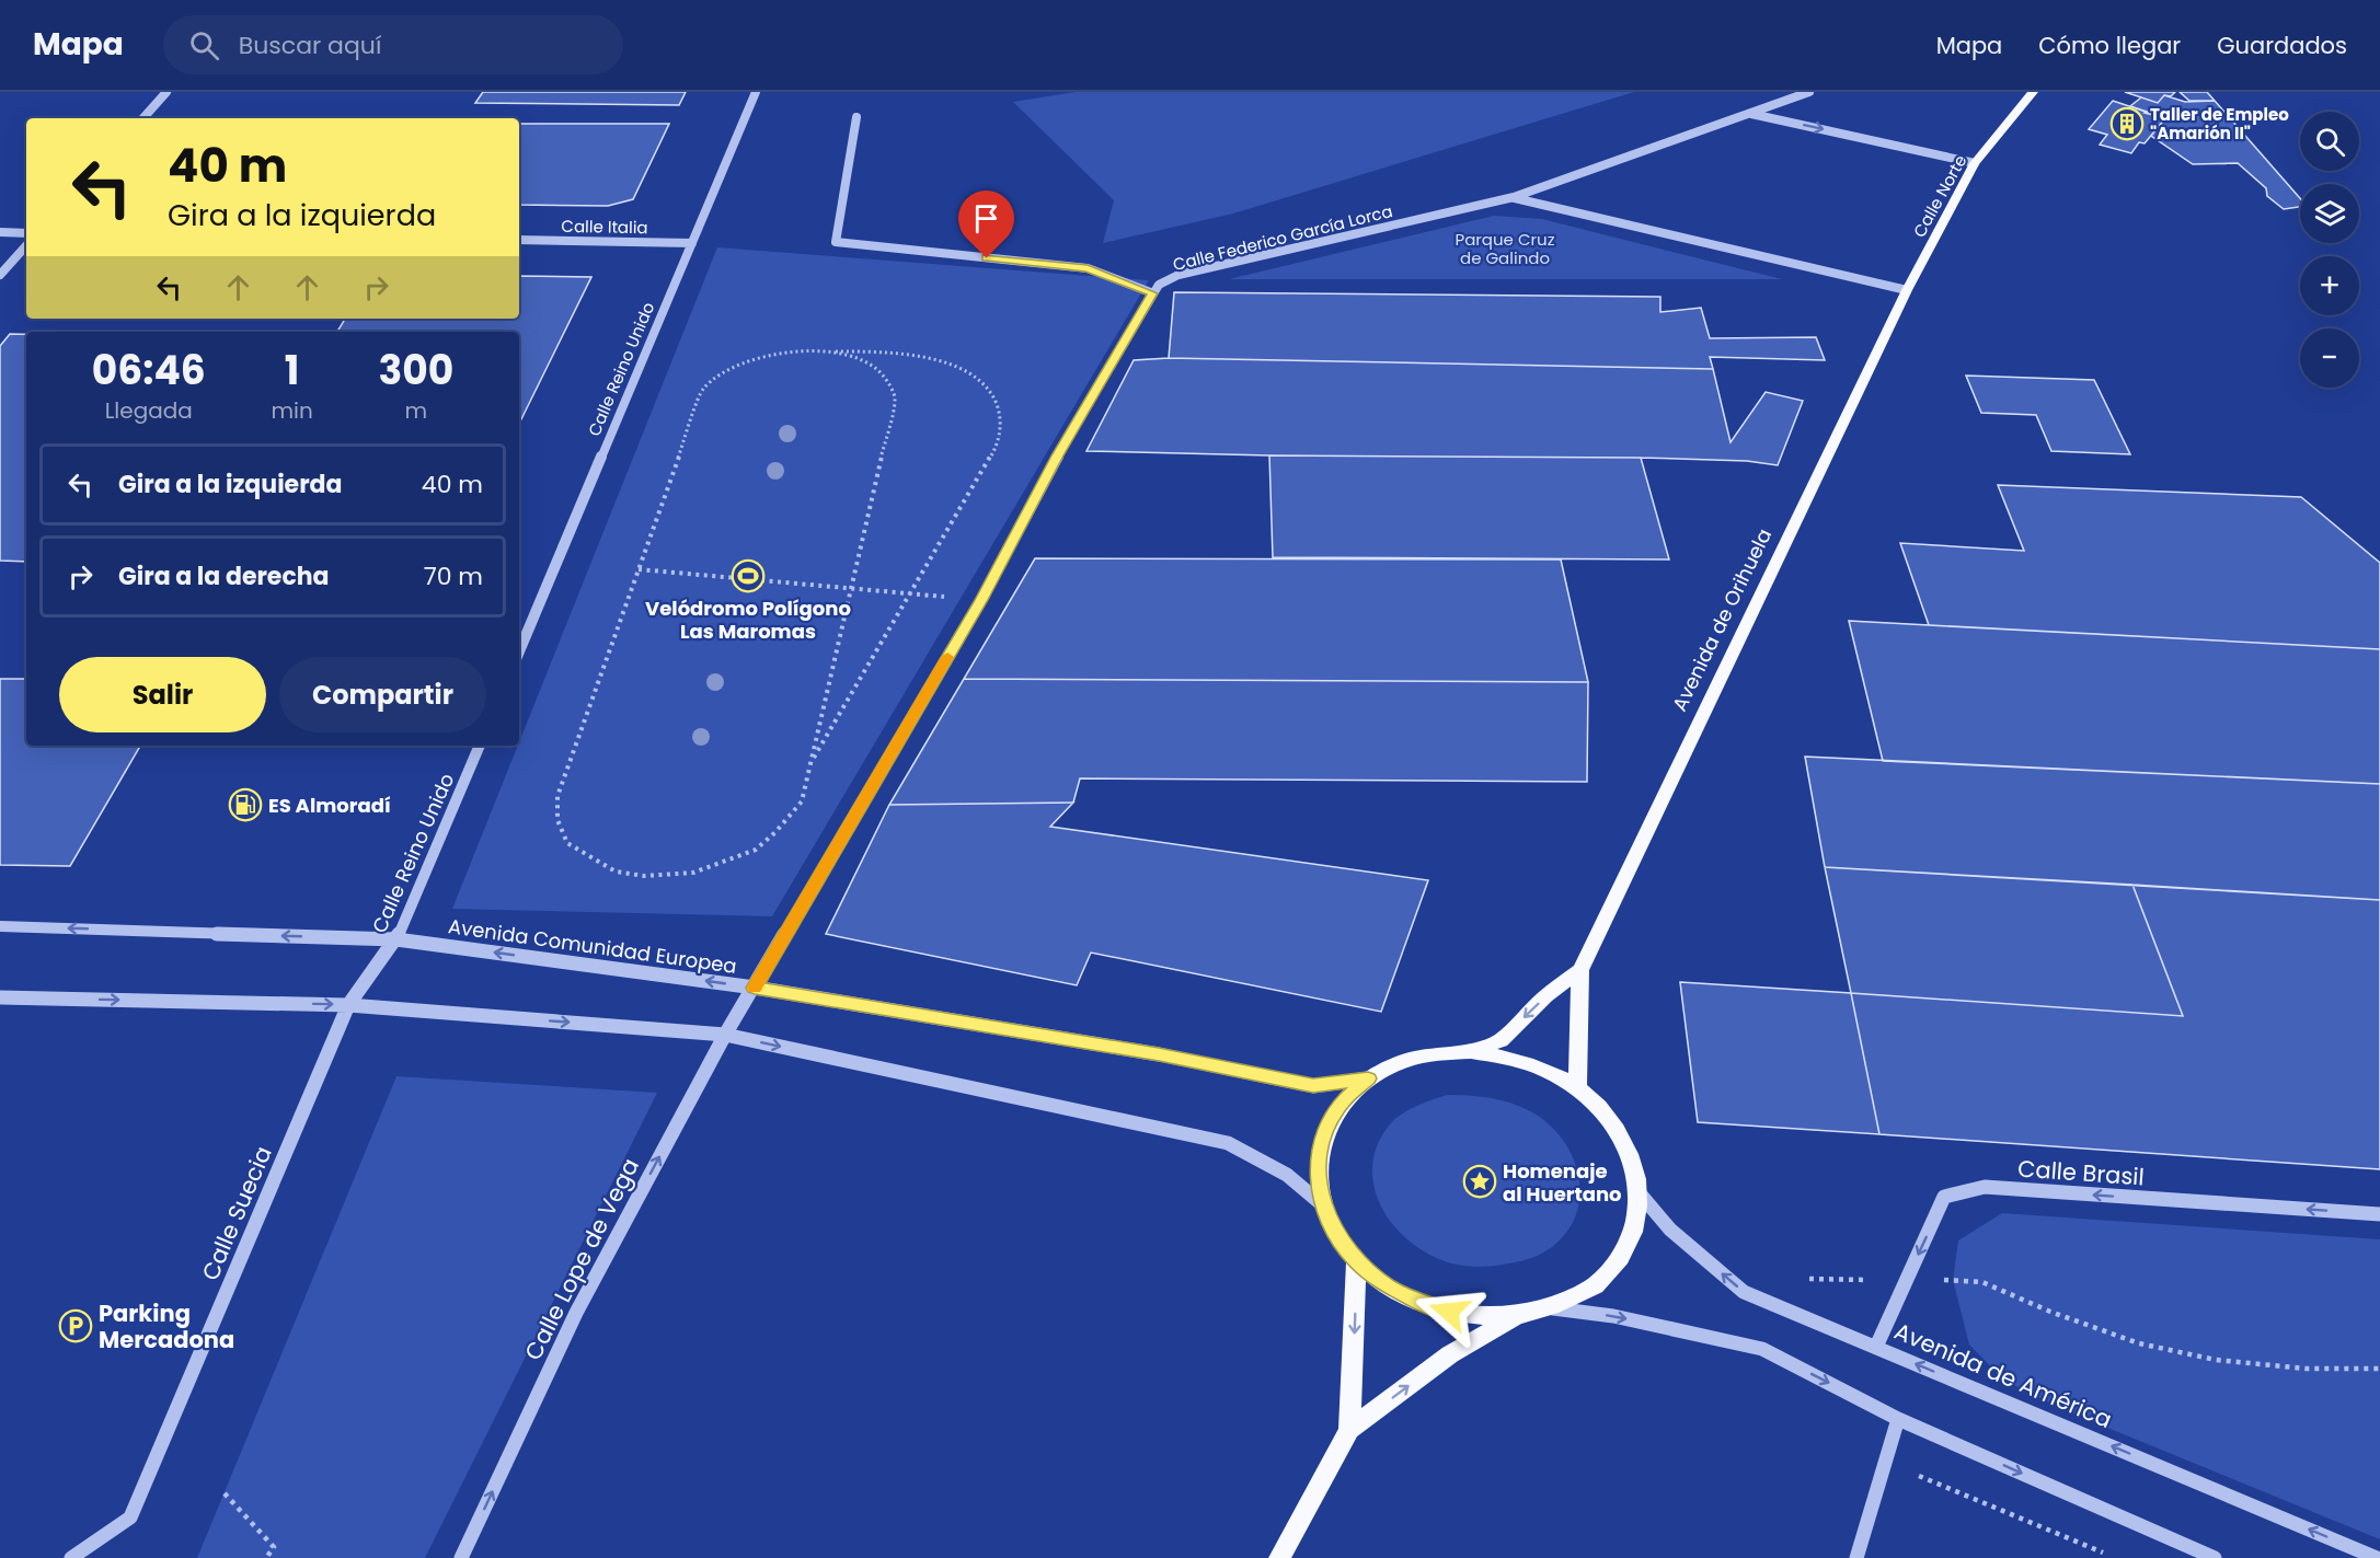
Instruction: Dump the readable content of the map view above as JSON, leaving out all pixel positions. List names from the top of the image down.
{
  "streets": {
    "main road": ["Calle Norte", "Avenida de Orihuela"],
    "street": [
      "Calle Italia",
      "Calle Federico García Lorca",
      "Calle Reino Unido",
      "Avenida Comunidad Europea",
      "Calle Brasil",
      "Calle Suecia",
      "Calle Lope de Vega",
      "Avenida de América"
    ]
  },
  "crossings": [
    ["Calle Norte", "Avenida de Orihuela"],
    ["Calle Italia", "Calle Reino Unido"],
    ["Calle Federico García Lorca", "Avenida Comunidad Europea"],
    ["Calle Federico García Lorca", "Calle Lope de Vega"],
    ["Calle Reino Unido", "Avenida Comunidad Europea"],
    ["Calle Reino Unido", "Calle Suecia"],
    ["Avenida Comunidad Europea", "Calle Lope de Vega"],
    ["Calle Brasil", "Avenida de América"]
  ],
  "one_way": ["Calle Brasil", "Calle Lope de Vega"],
  "parks": ["Parque Cruz de Galindo"],
  "places": {
    "building": ["Taller de Empleo \"Amarión II\""],
    "sports": ["Velódromo Polígono Las Maromas"],
    "fuel station": ["ES Almoradí"],
    "place": ["Homenaje al Huertano"],
    "parking": ["Parking Mercadona"]
  },
  "page": {
    "header": "Mapa",
    "search": "Buscar aquí",
    "nav": ["Mapa", "Cómo llegar", "Guardados"],
    "map_buttons": ["+", "−"],
    "turn": ["40 m", "Gira a la izquierda"],
    "eta": [
      "06:46",
      "Llegada",
      "1",
      "min",
      "300",
      "m"
    ],
    "list": [
      {
        "name": "Gira a la izquierda",
        "value": "40 m"
      },
      {
        "name": "Gira a la derecha",
        "value": "70 m"
      }
    ],
    "buttons": ["Salir", "Compartir"]
  }
}
